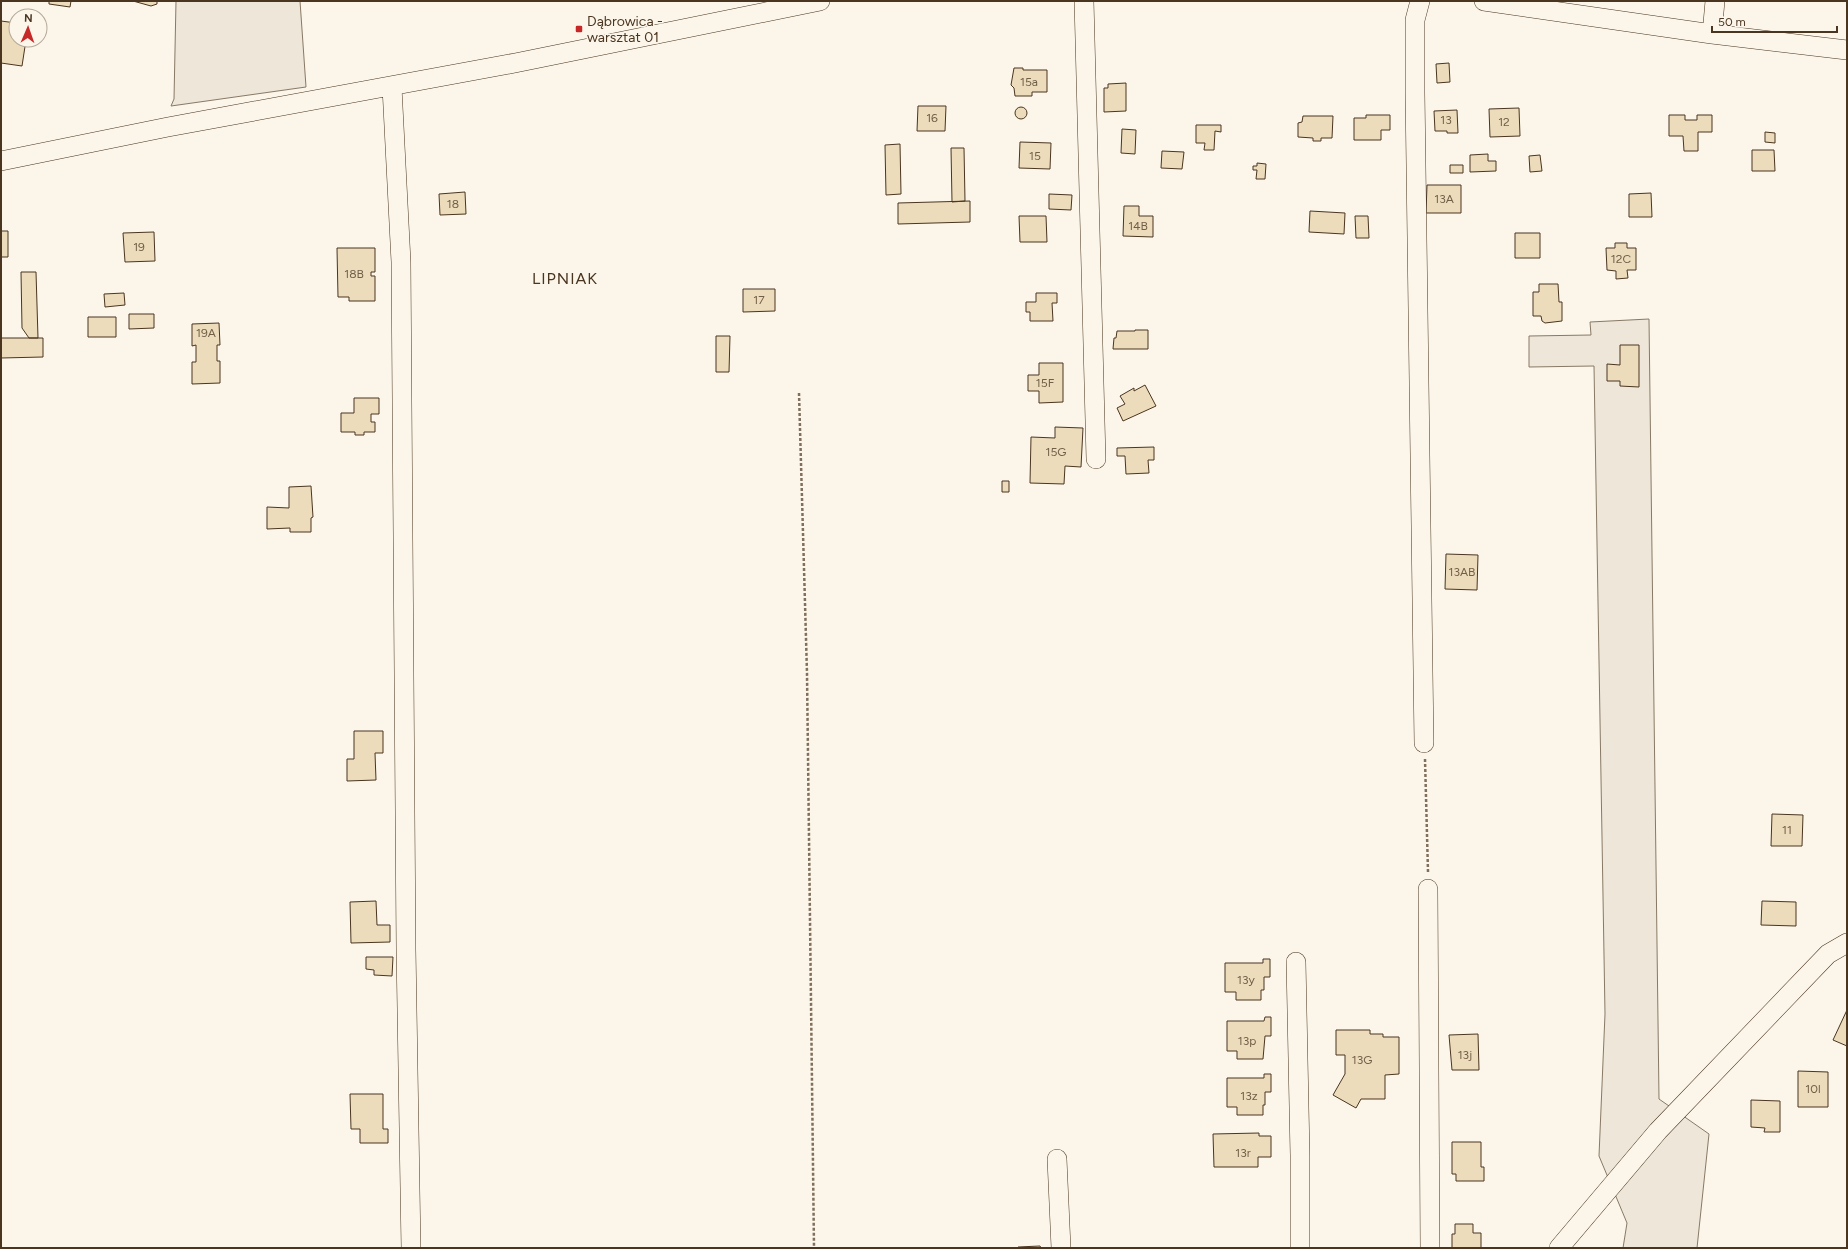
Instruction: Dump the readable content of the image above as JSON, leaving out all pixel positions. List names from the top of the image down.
{
  "districts": ["LIPNIAK"],
  "places": {
    "transit": ["Dąbrowica - warsztat 01"]
  },
  "house_numbers": [
    "15a",
    "16",
    "13",
    "12",
    "15",
    "13A",
    "18",
    "14B",
    "19",
    "12C",
    "18B",
    "17",
    "19A",
    "15F",
    "15G",
    "13AB",
    "11",
    "13y",
    "13p",
    "13j",
    "13G",
    "10l",
    "13z",
    "13r"
  ],
  "scale_bar": "50 m",
  "north": "top"
}
